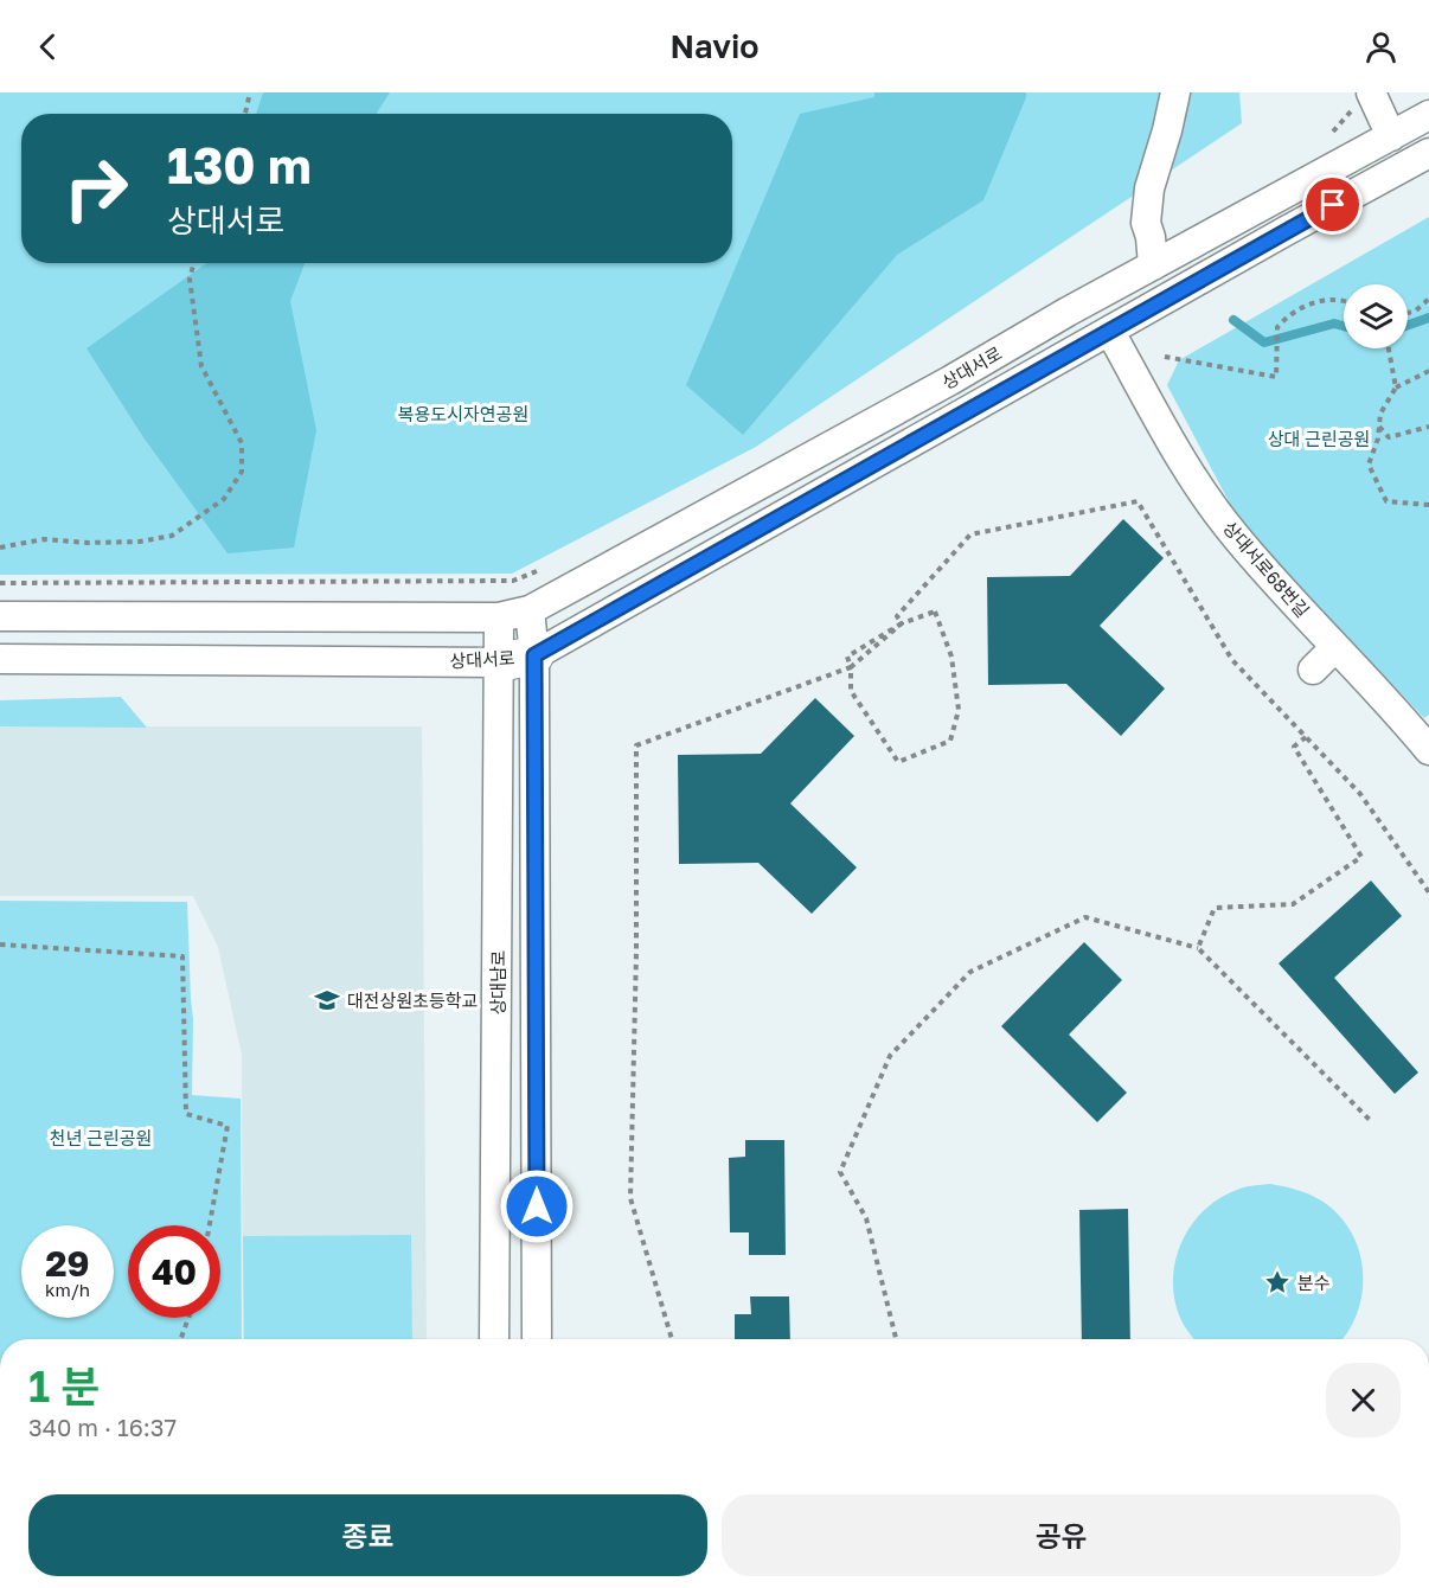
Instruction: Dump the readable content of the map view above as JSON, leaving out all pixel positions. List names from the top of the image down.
{
  "streets": {
    "street": ["상대서로", "상대서로68번길", "상대남로"]
  },
  "crossings": [
    ["상대서로", "상대서로68번길"],
    ["상대서로", "상대남로"]
  ],
  "parks": ["복용도시자연공원", "상대 근린공원", "천년 근린공원"],
  "places": {
    "school or university": ["대전상원초등학교"],
    "place": ["분수"]
  },
  "page": {
    "header": "Navio",
    "turn": ["130 m", "상대서로"],
    "speed": "29 km/h",
    "limit": "40",
    "heading": ["1 분", "340 m · 16:37"],
    "buttons": ["종료", "공유"]
  }
}
